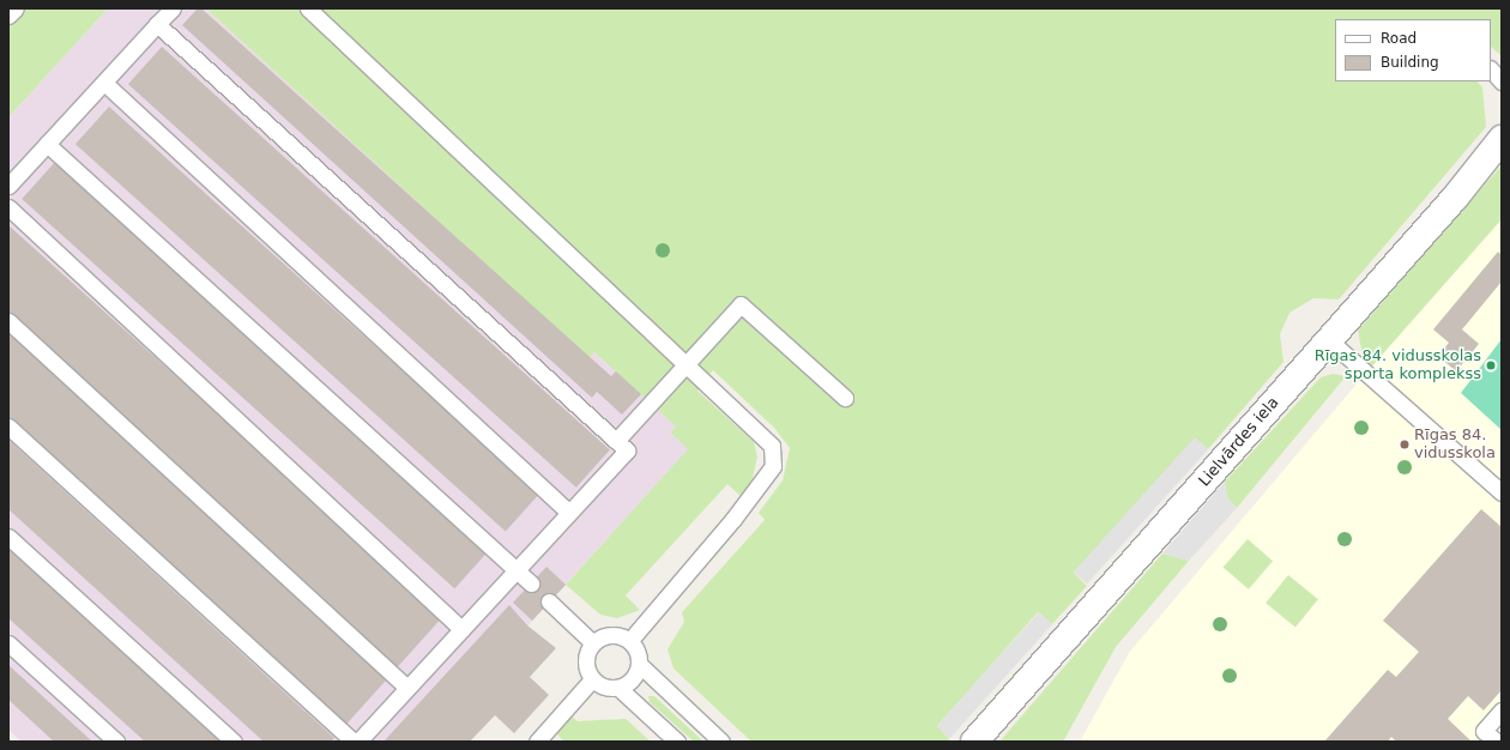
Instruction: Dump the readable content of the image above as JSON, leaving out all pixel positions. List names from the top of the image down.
{
  "streets": {
    "street": ["Lielvārdes iela"]
  },
  "places": ["Rīgas 84. vidusskolas sporta komplekss", "Rīgas 84. vidusskola"],
  "legend": ["Road", "Building"]
}
